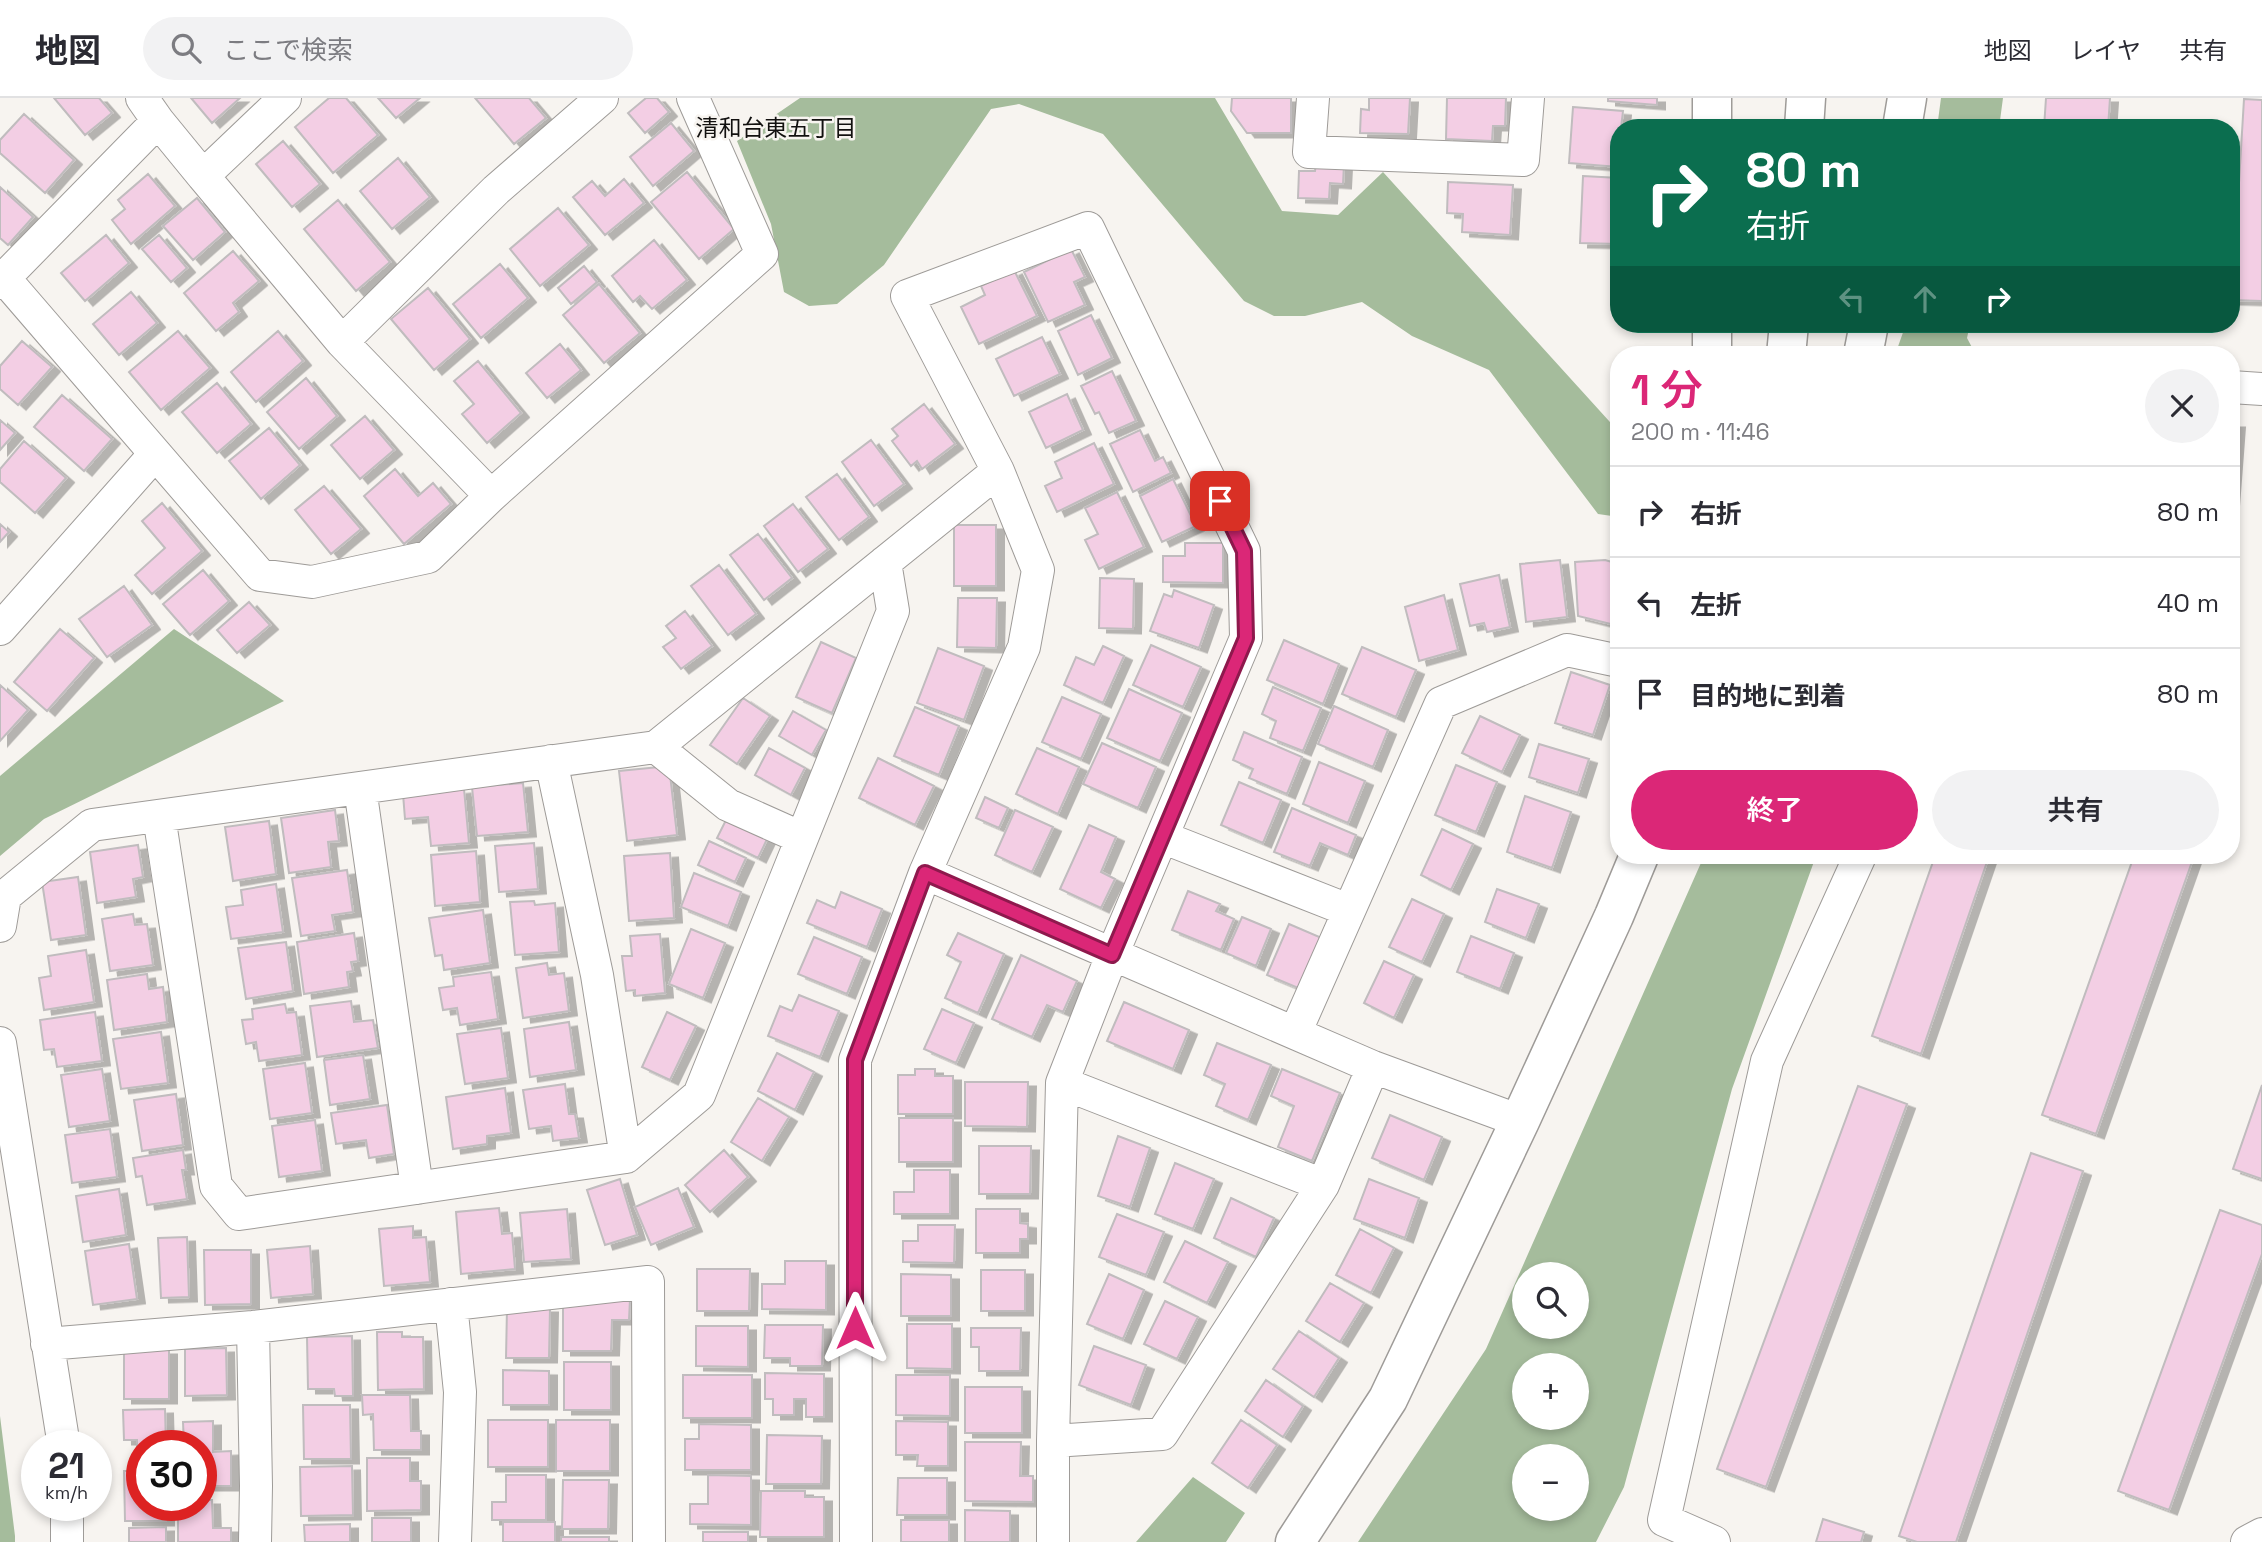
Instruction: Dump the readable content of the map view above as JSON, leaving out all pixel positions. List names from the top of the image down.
{
  "districts": ["清和台東五丁目"],
  "page": {
    "header": "地図",
    "search": "ここで検索",
    "nav": ["地図", "レイヤ", "共有"],
    "turn": ["80 m", "右折"],
    "heading": ["1 分", "200 m · 11:46"],
    "list": [
      {
        "name": "右折",
        "value": "80 m"
      },
      {
        "name": "左折",
        "value": "40 m"
      },
      {
        "name": "目的地に到着",
        "value": "80 m"
      }
    ],
    "buttons": ["終了", "共有"],
    "map_buttons": ["+", "−"],
    "speed": "21 km/h",
    "limit": "30"
  }
}
